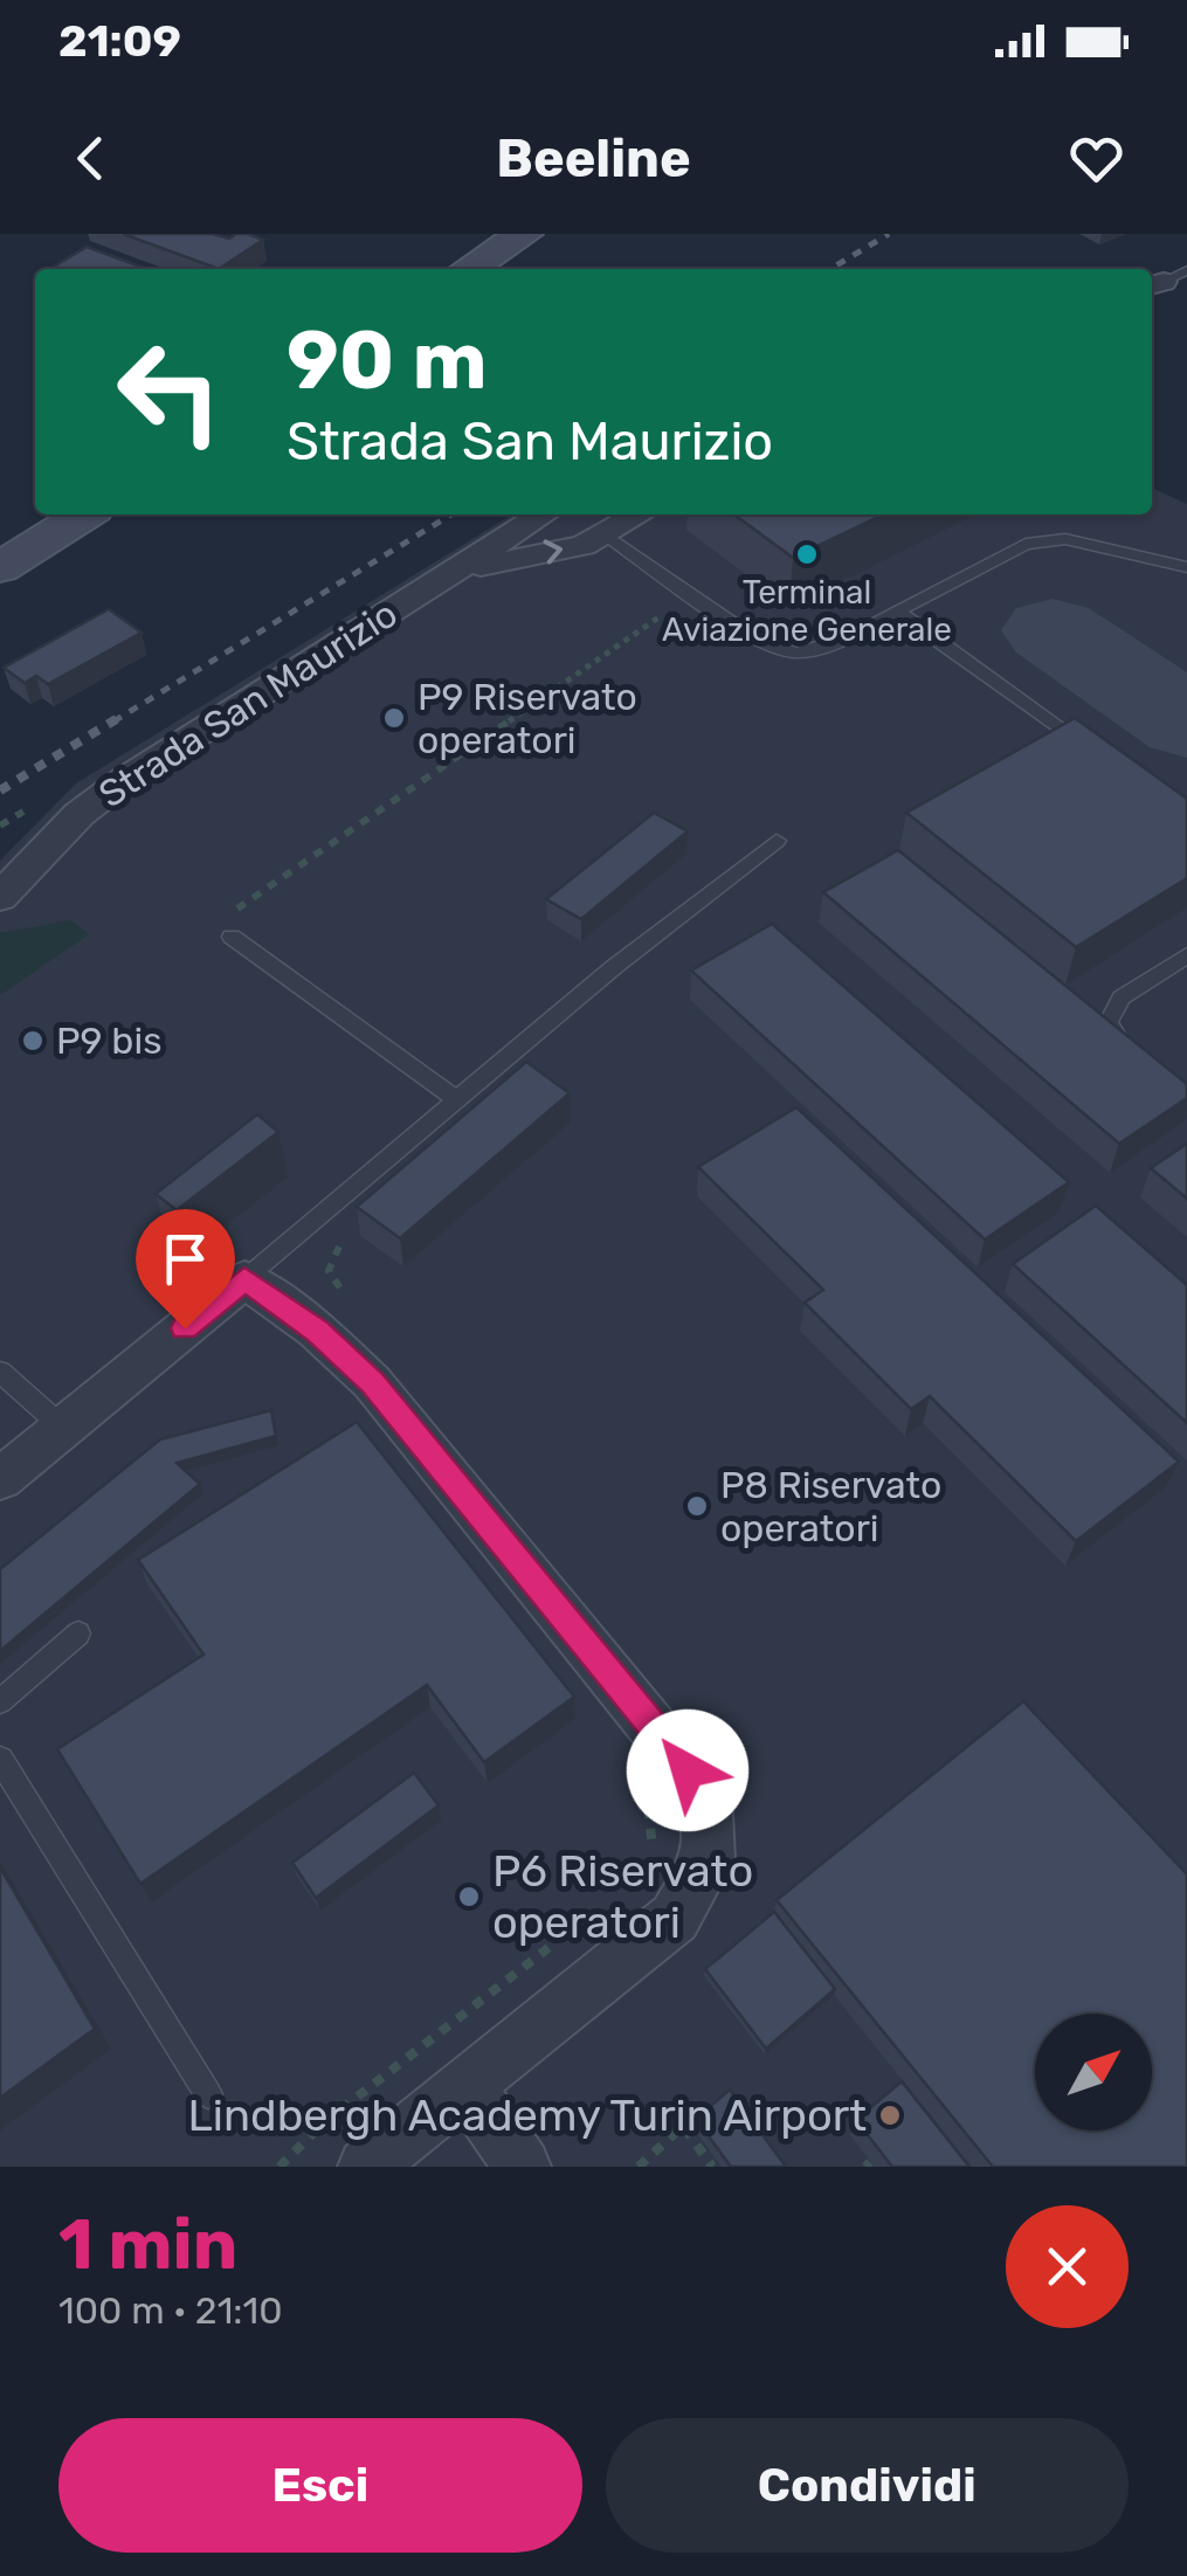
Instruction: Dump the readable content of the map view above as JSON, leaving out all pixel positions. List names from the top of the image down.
{
  "streets": {
    "street": ["Strada San Maurizio"]
  },
  "places": [
    "Terminal Aviazione Generale",
    "P9 Riservato operatori",
    "P9 bis",
    "P8 Riservato operatori",
    "P6 Riservato operatori",
    "Lindbergh Academy Turin Airport"
  ],
  "north": "top right",
  "page": {
    "status": "21:09",
    "header": "Beeline",
    "turn": ["90 m", "Strada San Maurizio"],
    "heading": ["1 min", "100 m · 21:10"],
    "buttons": ["Esci", "Condividi"]
  }
}
